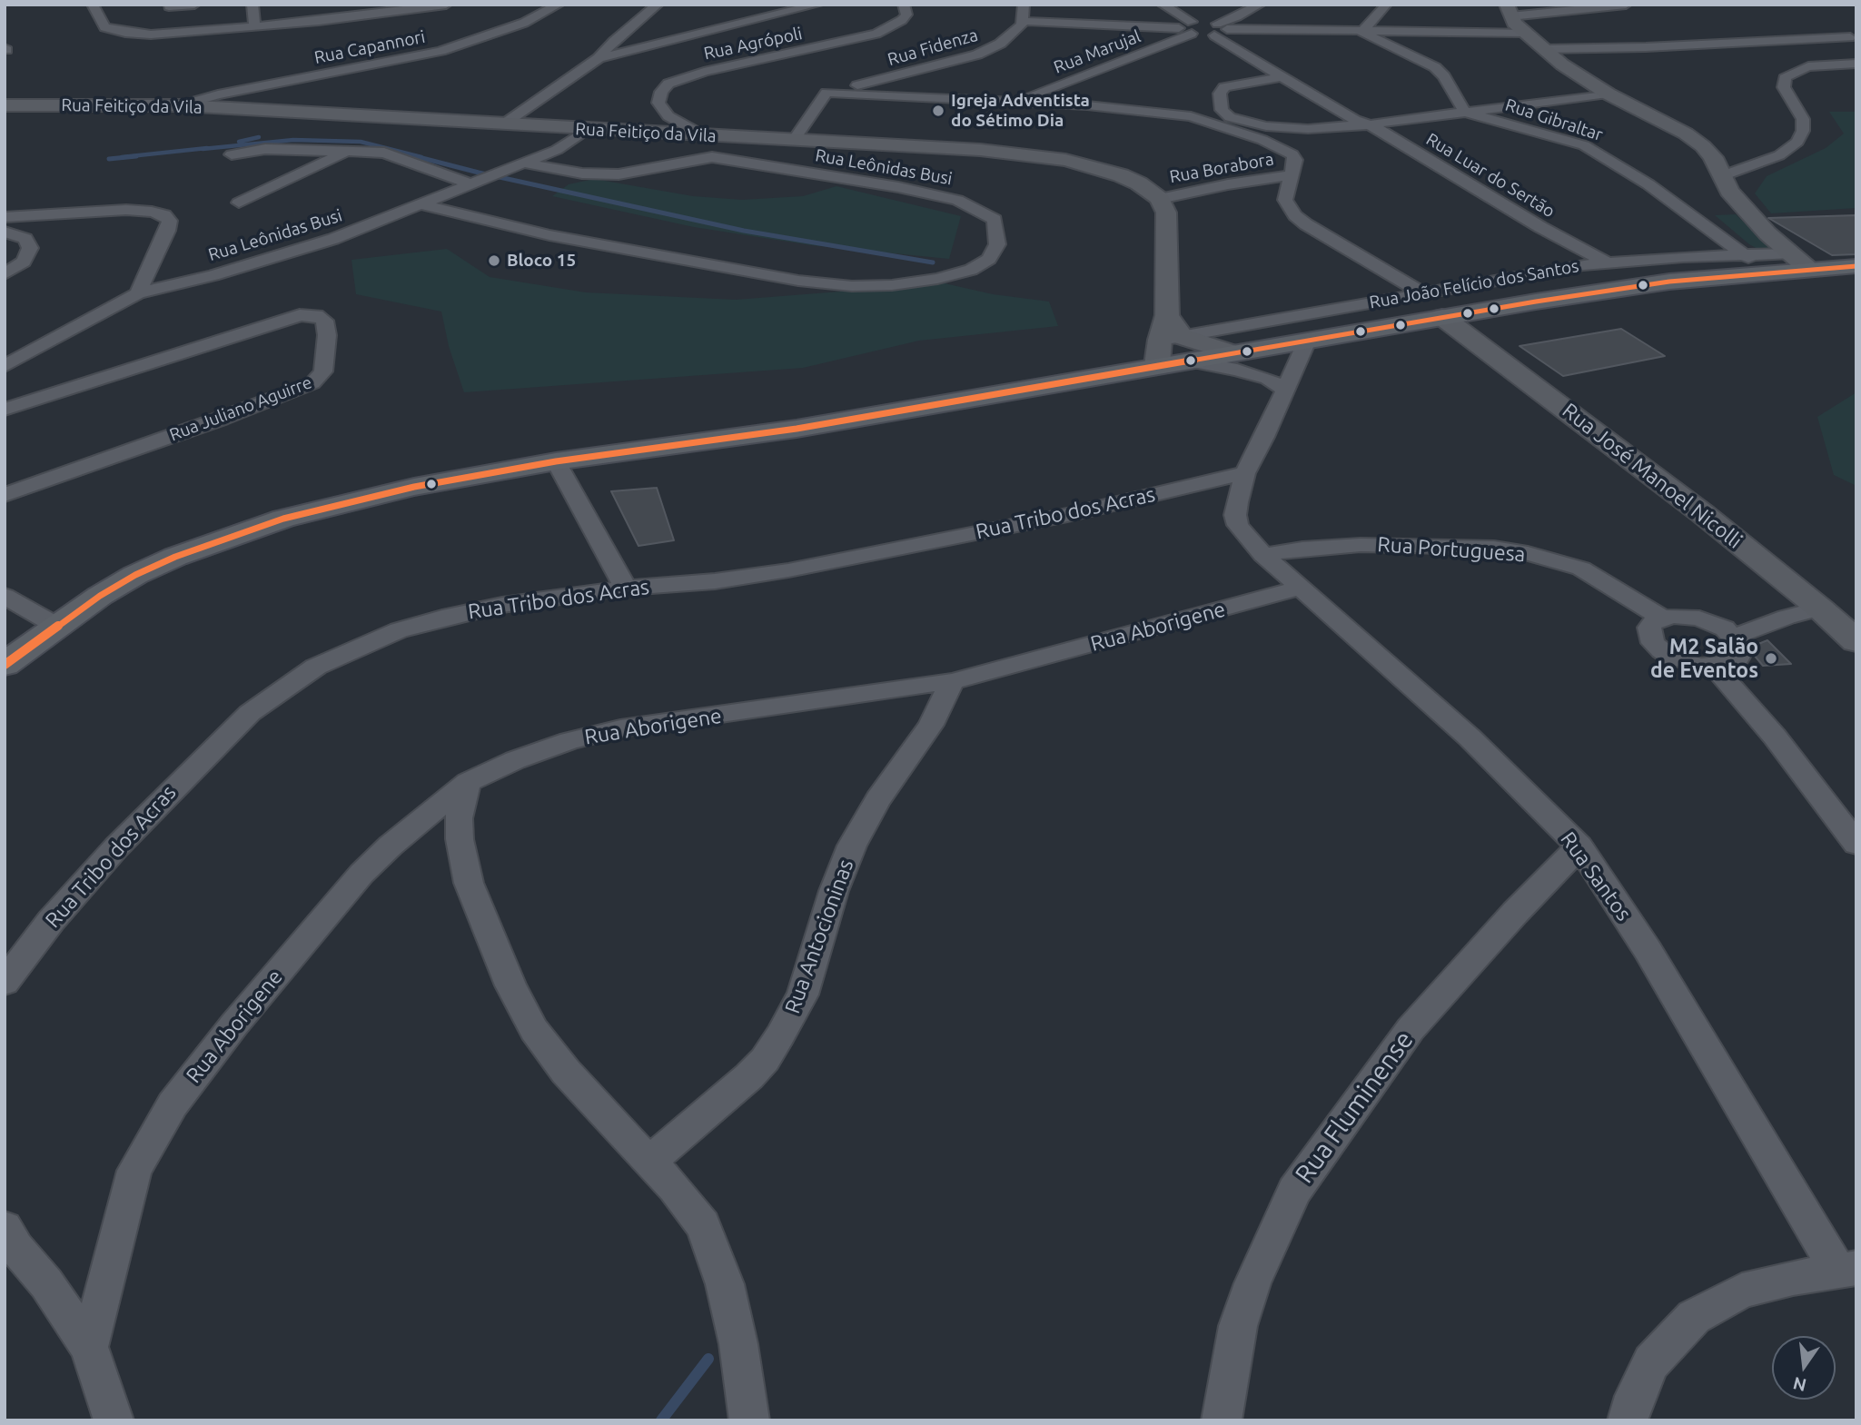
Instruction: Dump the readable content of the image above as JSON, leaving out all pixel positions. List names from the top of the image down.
{
  "streets": {
    "street": [
      "Rua Agrópoli",
      "Rua Capannori",
      "Rua Fidenza",
      "Rua Marujal",
      "Rua Feitiço da Vila",
      "Rua Gibraltar",
      "Rua Leônidas Busi",
      "Rua Borabora",
      "Rua Luar do Sertão",
      "Rua João Felício dos Santos",
      "Rua Juliano Aguirre",
      "Rua José Manoel Nicolli",
      "Rua Tribo dos Acras",
      "Rua Portuguesa",
      "Rua Aborigene",
      "Rua Santos",
      "Rua Antocioninas",
      "Rua Fluminense"
    ]
  },
  "crossings": [
    ["Rua Agrópoli", "Rua Feitiço da Vila"],
    ["Rua Capannori", "Rua Feitiço da Vila"],
    ["Rua Feitiço da Vila", "Rua Leônidas Busi"],
    ["Rua Feitiço da Vila", "Rua Borabora"],
    ["Rua Gibraltar", "Rua João Felício dos Santos"],
    ["Rua Luar do Sertão", "Rua João Felício dos Santos"],
    ["Rua Tribo dos Acras", "Rua Santos"],
    ["Rua Portuguesa", "Rua Santos"],
    ["Rua Aborigene", "Rua Santos"],
    ["Rua Aborigene", "Rua Antocioninas"],
    ["Rua Santos", "Rua Fluminense"]
  ],
  "places": ["Igreja Adventista do Sétimo Dia", "Bloco 15", "M2 Salão de Eventos"],
  "north": "bottom"
}
